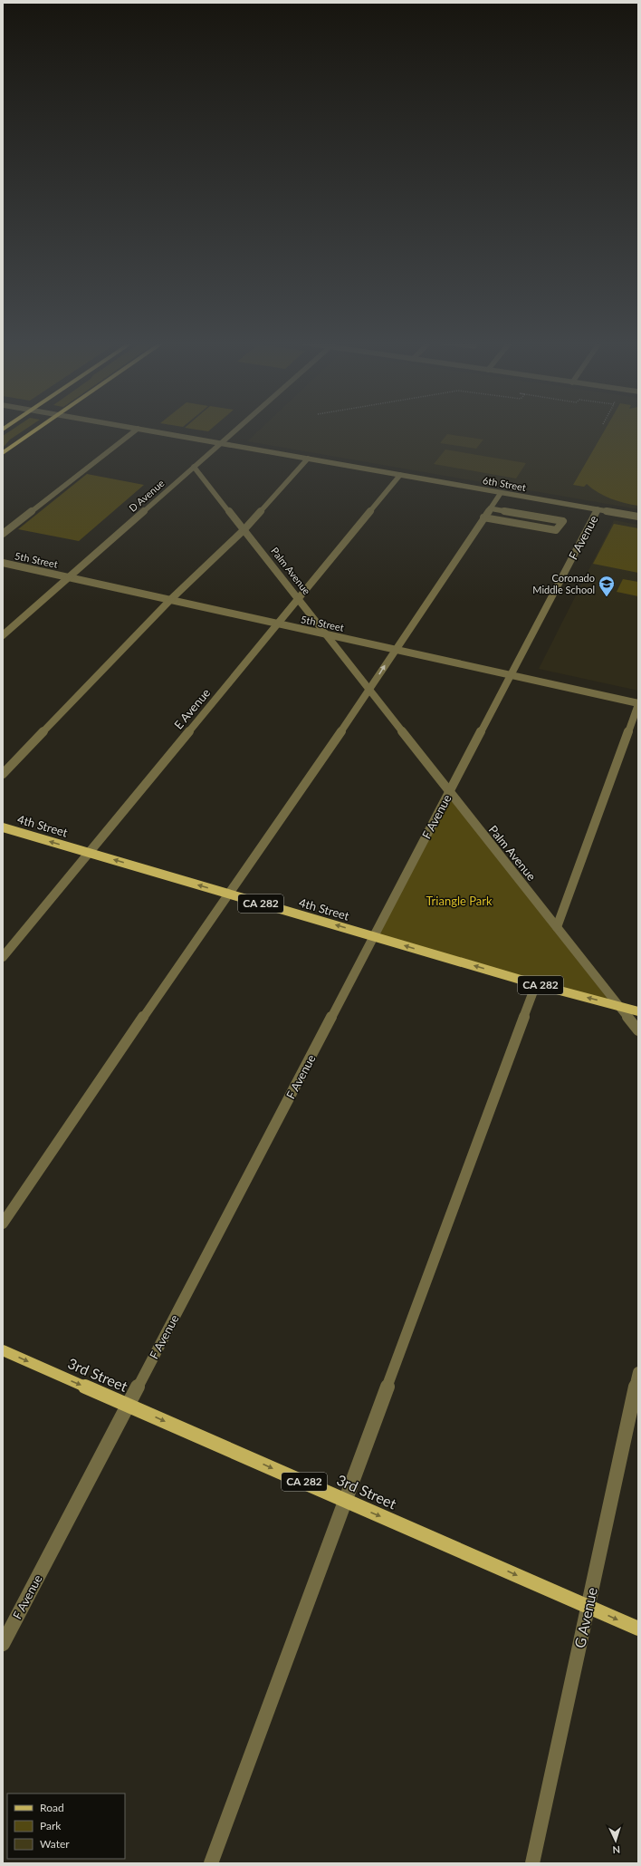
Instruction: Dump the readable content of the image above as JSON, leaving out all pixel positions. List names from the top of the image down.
{
  "streets": {
    "main road": ["4th Street", "CA 282", "3rd Street"],
    "street": [
      "6th Street",
      "D Avenue",
      "F Avenue",
      "5th Street",
      "Palm Avenue",
      "E Avenue",
      "G Avenue"
    ]
  },
  "crossings": [
    ["6th Street", "D Avenue"],
    ["6th Street", "F Avenue"],
    ["6th Street", "E Avenue"],
    ["D Avenue", "5th Street"],
    ["D Avenue", "Palm Avenue"],
    ["F Avenue", "5th Street"],
    ["F Avenue", "Palm Avenue"],
    ["F Avenue", "4th Street"],
    ["F Avenue", "3rd Street"],
    ["5th Street", "Palm Avenue"],
    ["5th Street", "E Avenue"],
    ["Palm Avenue", "E Avenue"],
    ["Palm Avenue", "4th Street"],
    ["E Avenue", "4th Street"],
    ["3rd Street", "G Avenue"]
  ],
  "one_way": ["4th Street", "3rd Street"],
  "parks": ["Triangle Park"],
  "places": {
    "school or university": ["Coronado Middle School"]
  },
  "legend": ["Road", "Park", "Water"],
  "north": "bottom"
}
